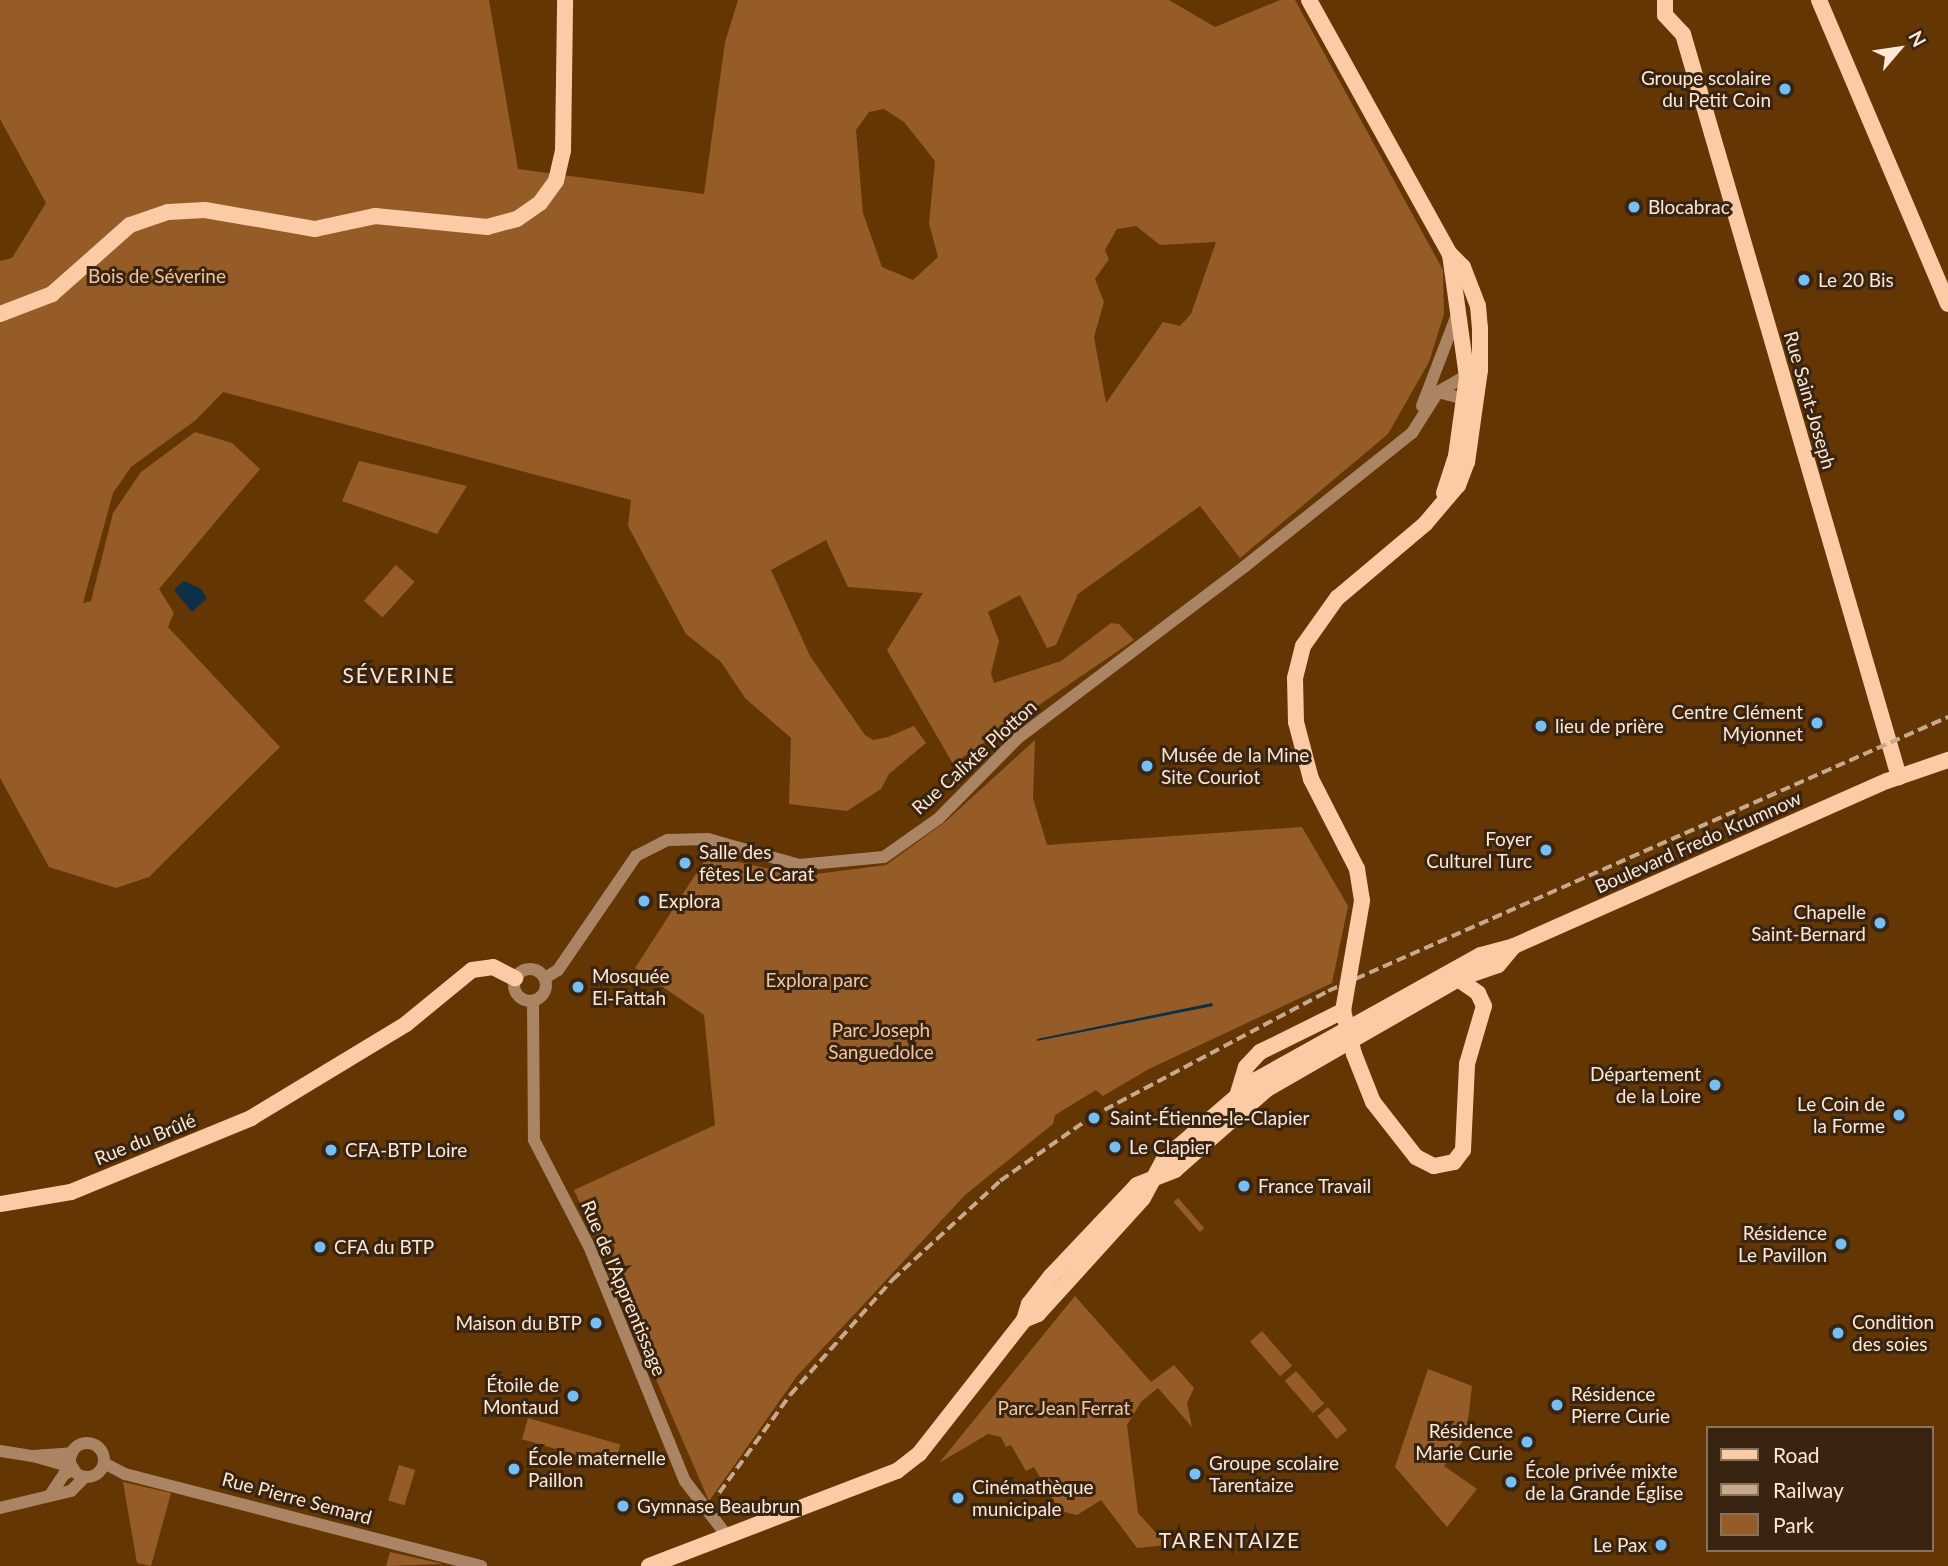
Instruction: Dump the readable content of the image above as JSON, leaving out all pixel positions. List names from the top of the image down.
{
  "streets": {
    "main road": ["Rue Saint-Joseph", "Boulevard Fredo Krumnow", "Rue du Brûlé"],
    "street": ["Rue Calixte Plotton", "Rue de l'Apprentissage", "Rue Pierre Semard"]
  },
  "crossings": [
    ["Rue Saint-Joseph", "Boulevard Fredo Krumnow"],
    ["Rue Calixte Plotton", "Rue du Brûlé"],
    ["Rue Calixte Plotton", "Rue de l'Apprentissage"],
    ["Rue du Brûlé", "Rue de l'Apprentissage"]
  ],
  "districts": ["SÉVERINE", "TARENTAIZE"],
  "parks": [
    "Bois de Séverine",
    "Explora parc",
    "Parc Joseph Sanguedolce",
    "Parc Jean Ferrat"
  ],
  "places": [
    "Groupe scolaire du Petit Coin",
    "Blocabrac",
    "Le 20 Bis",
    "Centre Clément Myionnet",
    "lieu de prière",
    "Musée de la Mine Site Couriot",
    "Foyer Culturel Turc",
    "Salle des fêtes Le Carat",
    "Explora",
    "Chapelle Saint-Bernard",
    "Mosquée El-Fattah",
    "Département de la Loire",
    "Le Coin de la Forme",
    "Saint-Étienne-le-Clapier",
    "Le Clapier",
    "CFA-BTP Loire",
    "France Travail",
    "Résidence Le Pavillon",
    "CFA du BTP",
    "Maison du BTP",
    "Condition des soies",
    "Étoile de Montaud",
    "Résidence Pierre Curie",
    "Résidence Marie Curie",
    "École maternelle Paillon",
    "Groupe scolaire Tarentaize",
    "École privée mixte de la Grande Église",
    "Cinémathèque municipale",
    "Gymnase Beaubrun",
    "Le Pax"
  ],
  "legend": ["Road", "Railway", "Park"],
  "north": "top right"
}
